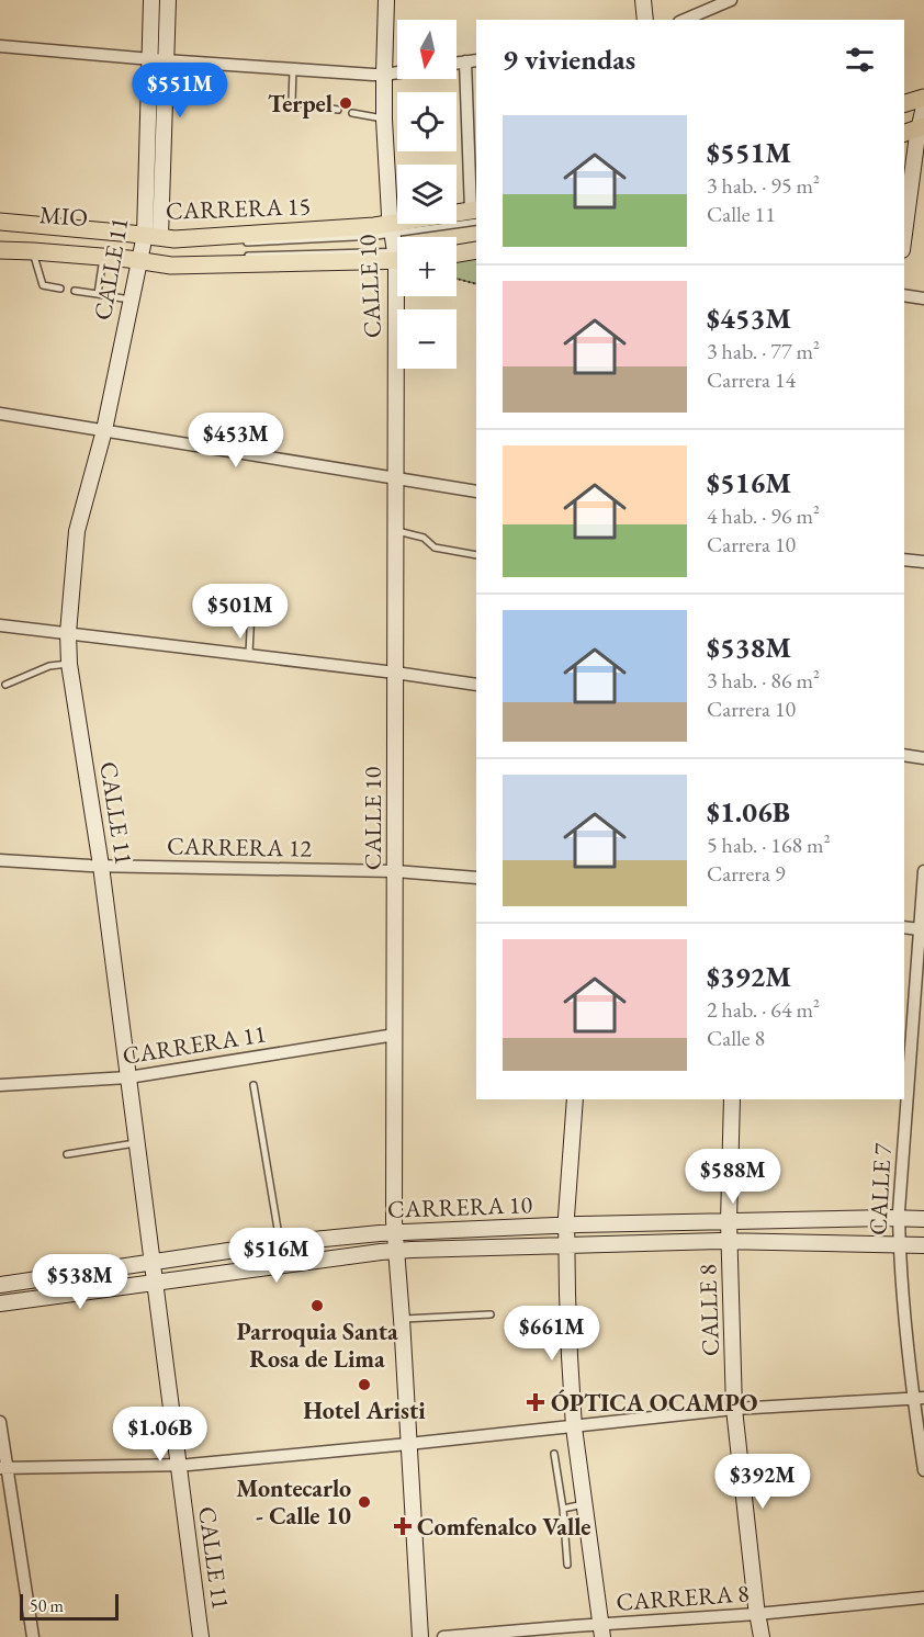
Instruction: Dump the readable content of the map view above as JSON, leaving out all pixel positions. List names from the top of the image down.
{
  "streets": {
    "main road": ["CARRERA 15"],
    "street": [
      "CALLE 11",
      "CALLE 10",
      "CARRERA 12",
      "CARRERA 11",
      "CALLE 7",
      "CARRERA 10",
      "CALLE 8",
      "CARRERA 8"
    ],
    "lane": ["MIO"]
  },
  "crossings": [
    ["CARRERA 15", "MIO"],
    ["CARRERA 15", "CALLE 11"],
    ["CARRERA 15", "CALLE 10"],
    ["MIO", "CALLE 11"],
    ["CALLE 11", "CARRERA 12"],
    ["CALLE 11", "CARRERA 11"],
    ["CALLE 11", "CARRERA 10"],
    ["CALLE 10", "CARRERA 12"],
    ["CALLE 10", "CARRERA 11"],
    ["CALLE 10", "CARRERA 10"],
    ["CALLE 7", "CARRERA 10"],
    ["CARRERA 10", "CALLE 8"],
    ["CALLE 8", "CARRERA 8"]
  ],
  "places": {
    "other": [
      "Terpel",
      "Parroquia Santa Rosa de Lima",
      "Hotel Aristi",
      "Montecarlo - Calle 10"
    ],
    "health": ["ÓPTICA OCAMPO", "Comfenalco Valle"]
  },
  "scale_bar": "50 m",
  "north": "bottom",
  "page": {
    "map_buttons": ["+", "−"],
    "heading": "9 viviendas",
    "price": [
      "$551M",
      "$453M",
      "$501M",
      "$588M",
      "$516M",
      "$538M",
      "$661M",
      "$1.06B",
      "$392M"
    ],
    "list": [
      {
        "name": "$551M",
        "note": "3 hab. · 95 m² · Calle 11"
      },
      {
        "name": "$453M",
        "note": "3 hab. · 77 m² · Carrera 14"
      },
      {
        "name": "$516M",
        "note": "4 hab. · 96 m² · Carrera 10"
      },
      {
        "name": "$538M",
        "note": "3 hab. · 86 m² · Carrera 10"
      },
      {
        "name": "$1.06B",
        "note": "5 hab. · 168 m² · Carrera 9"
      },
      {
        "name": "$392M",
        "note": "2 hab. · 64 m² · Calle 8"
      }
    ],
    "scale": "50 m"
  }
}
